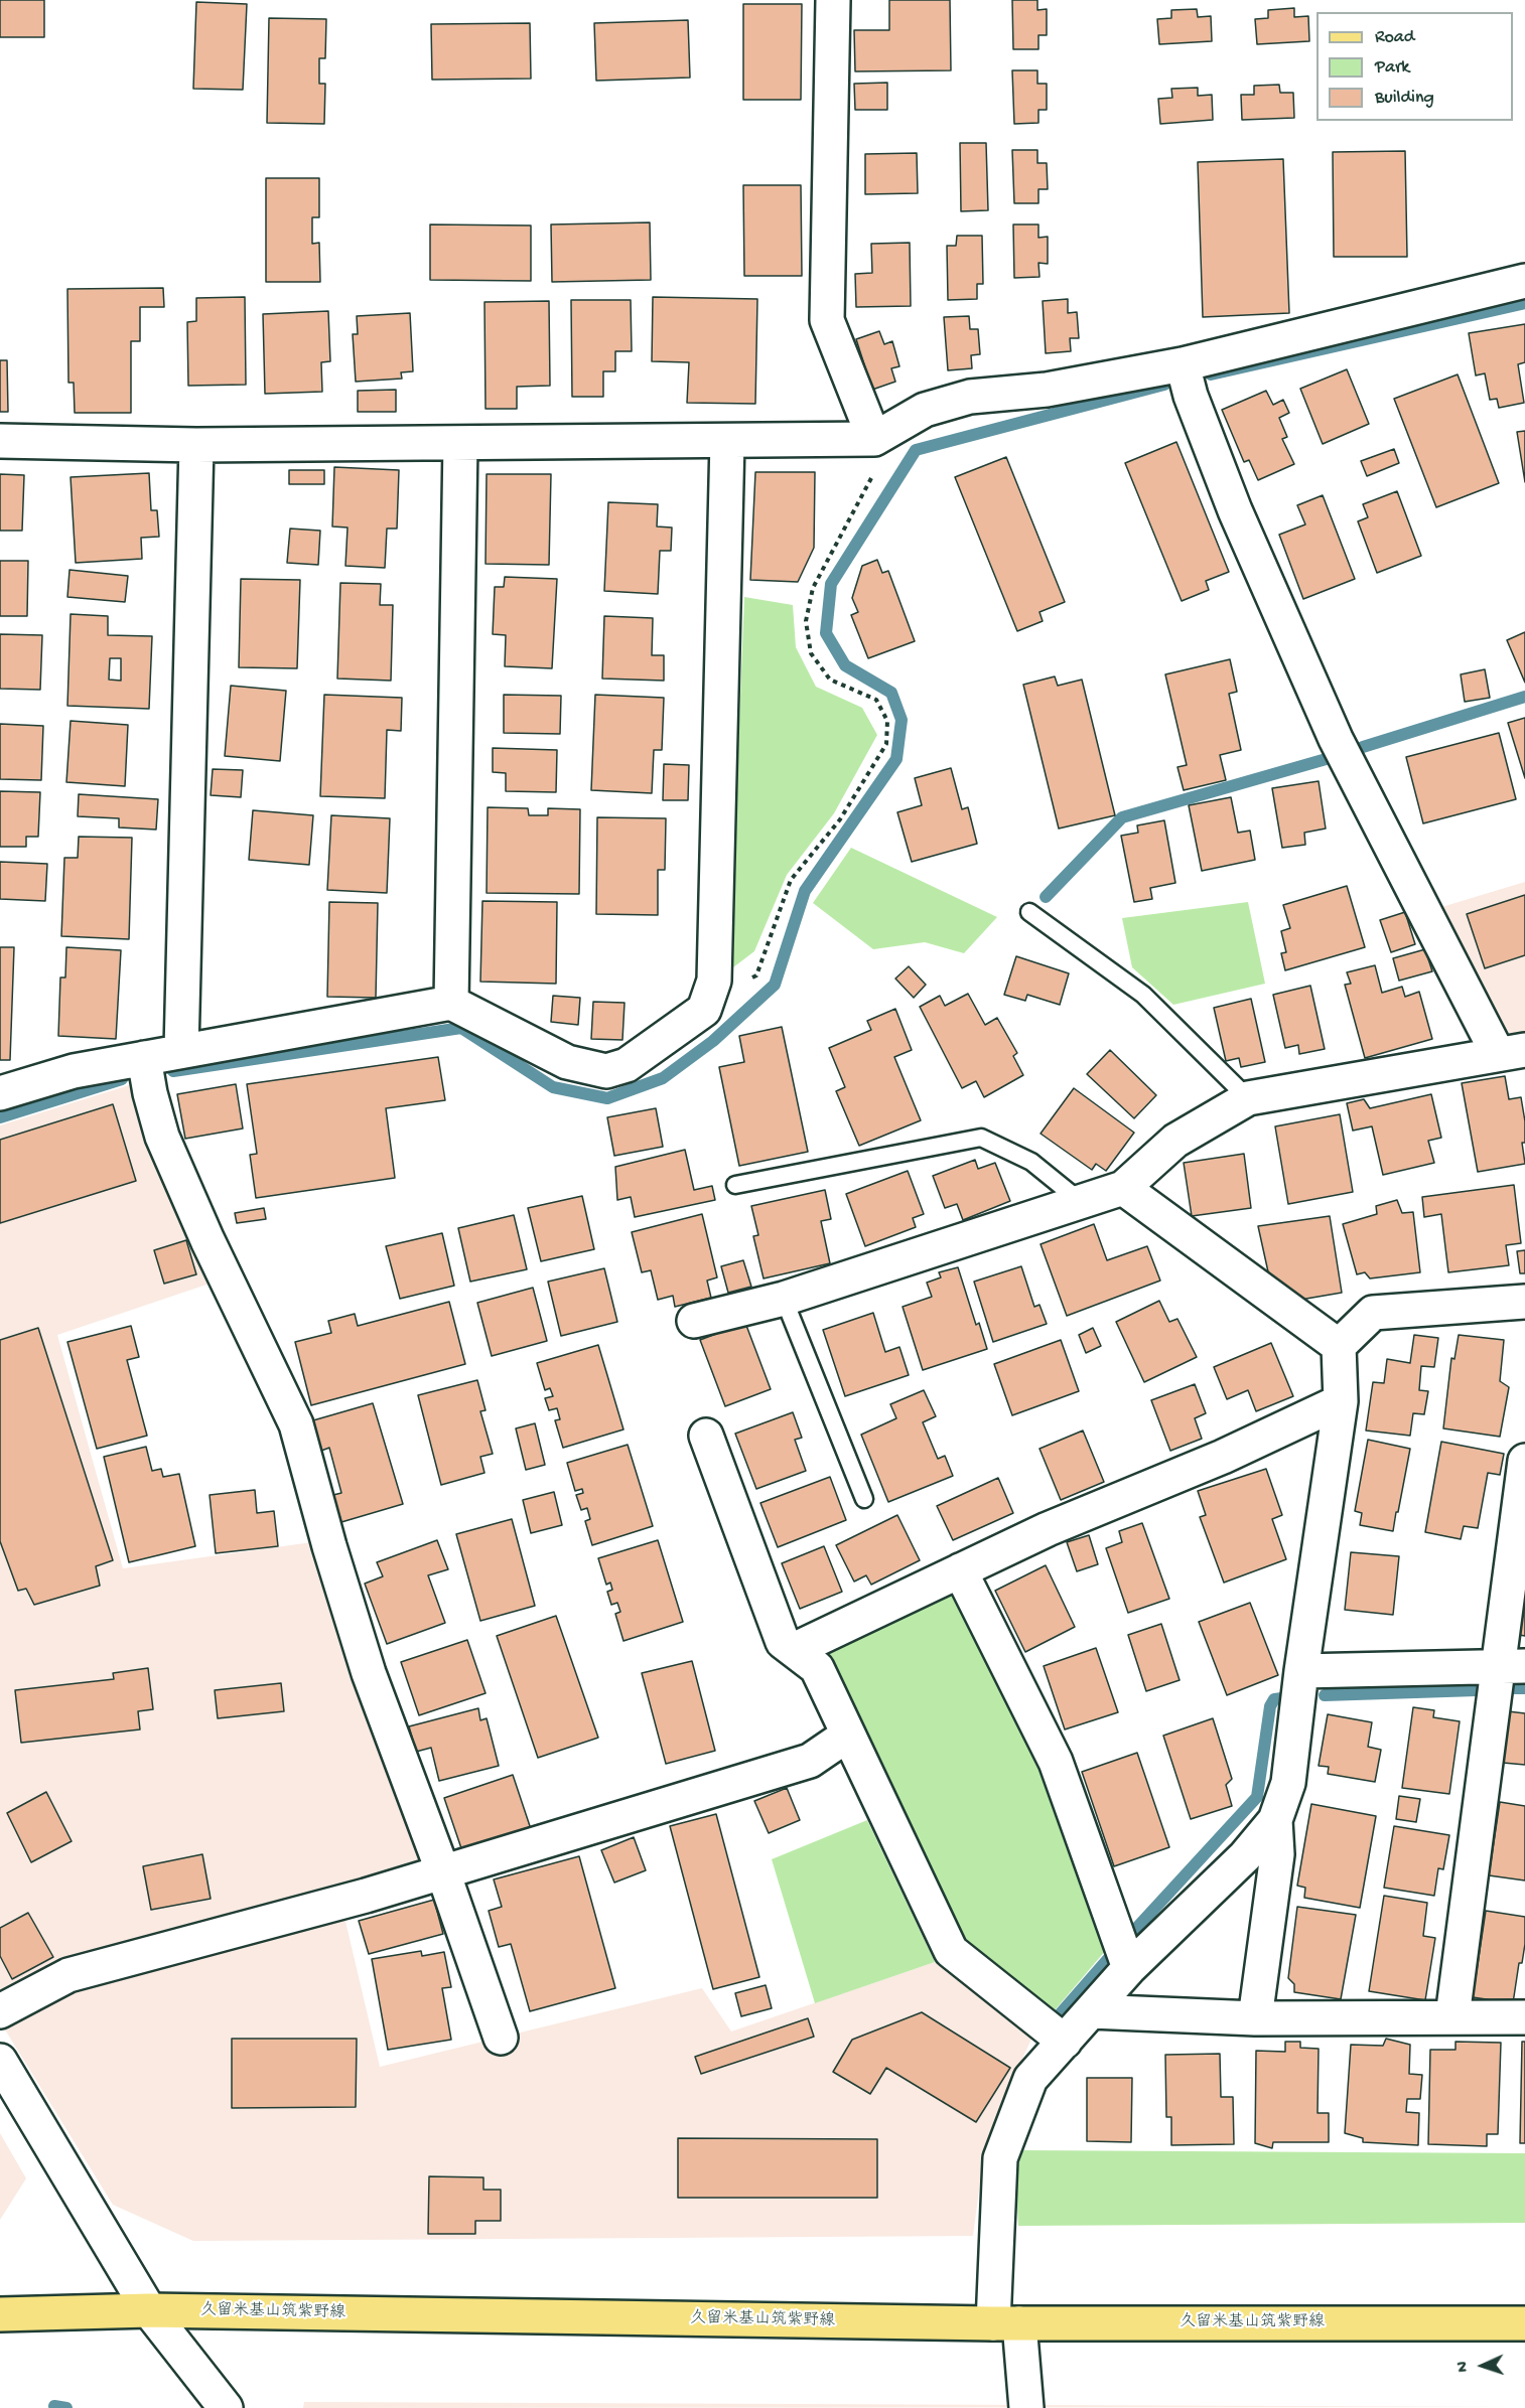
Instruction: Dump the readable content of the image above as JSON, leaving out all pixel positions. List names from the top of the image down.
{
  "streets": {
    "main road": ["久留米基山筑紫野線"]
  },
  "legend": ["Road", "Park", "Building"],
  "north": "left"
}
